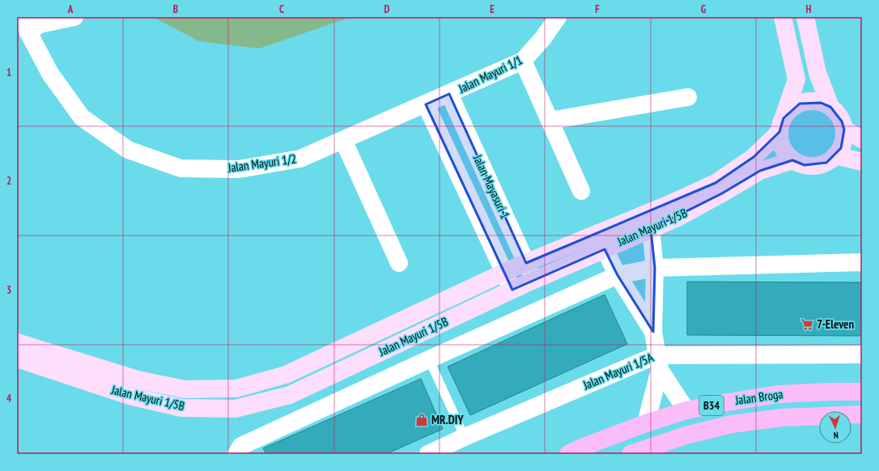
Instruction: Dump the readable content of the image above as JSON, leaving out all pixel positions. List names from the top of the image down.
{
  "streets": {
    "main road": ["Jalan Broga", "B34"],
    "street": [
      "Jalan Mayuri 1/1",
      "Jalan Mayuri 1/2",
      "Jalan Mayasuri 1",
      "Jalan Mayuri 1/5B",
      "Jalan Mayuri 1/5A"
    ]
  },
  "crossings": [
    ["Jalan Mayuri 1/1", "Jalan Mayuri 1/2"],
    ["Jalan Mayuri 1/1", "Jalan Mayasuri 1"],
    ["Jalan Mayuri 1/2", "Jalan Mayasuri 1"],
    ["Jalan Mayasuri 1", "Jalan Mayuri 1/5B"]
  ],
  "places": {
    "supermarket": ["7-Eleven"],
    "shop": ["MR.DIY"]
  },
  "north": "bottom",
  "grid": {
    "columns": [
      "A",
      "B",
      "C",
      "D",
      "E",
      "F",
      "G",
      "H"
    ],
    "rows": [
      "1",
      "2",
      "3",
      "4"
    ]
  }
}
